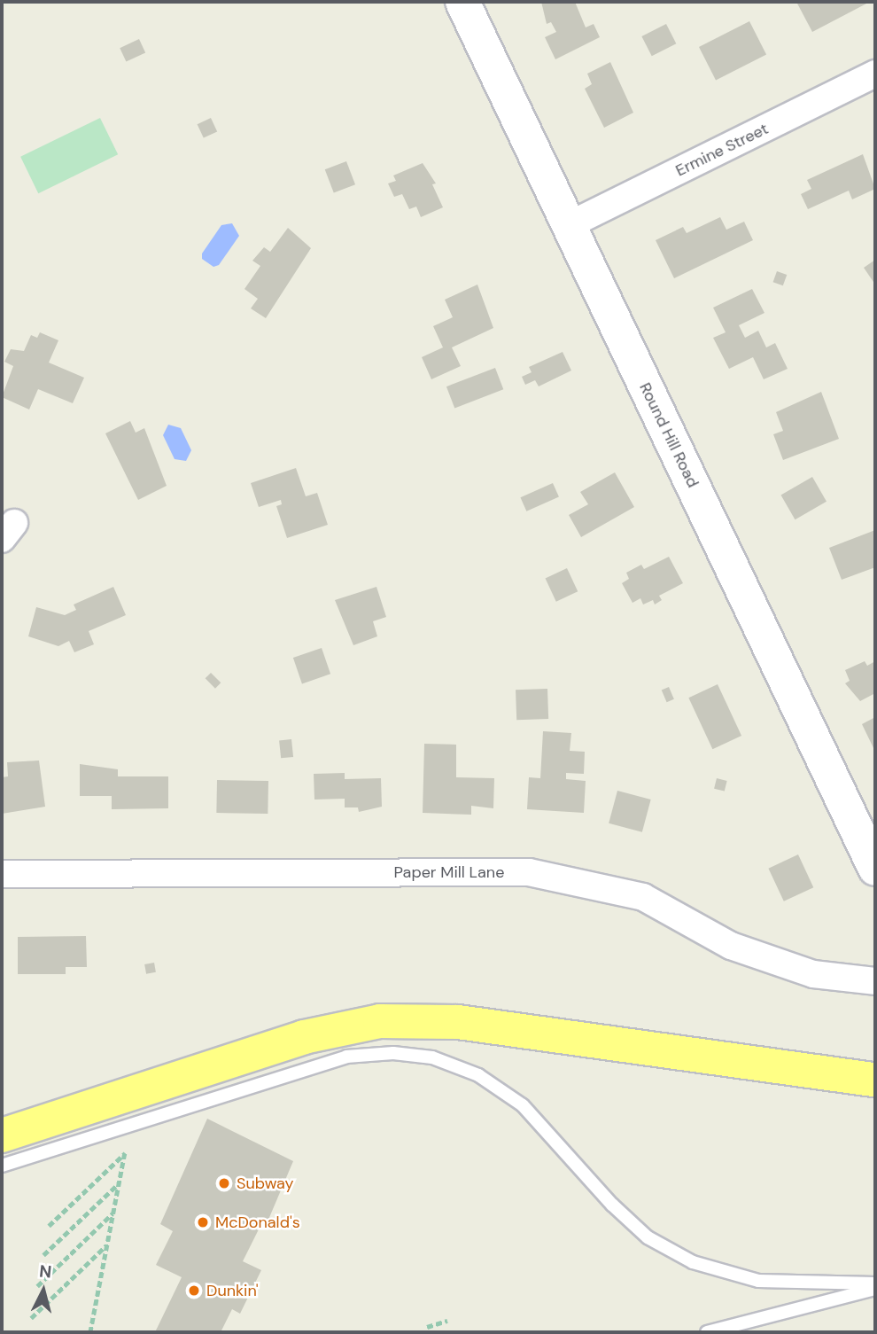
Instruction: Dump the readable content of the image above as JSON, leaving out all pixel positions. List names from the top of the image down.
{
  "streets": {
    "main road": ["Round Hill Road"],
    "street": ["Ermine Street", "Paper Mill Lane"]
  },
  "crossings": [
    ["Ermine Street", "Round Hill Road"]
  ],
  "places": ["Subway", "McDonald's", "Dunkin'"],
  "north": "top"
}
